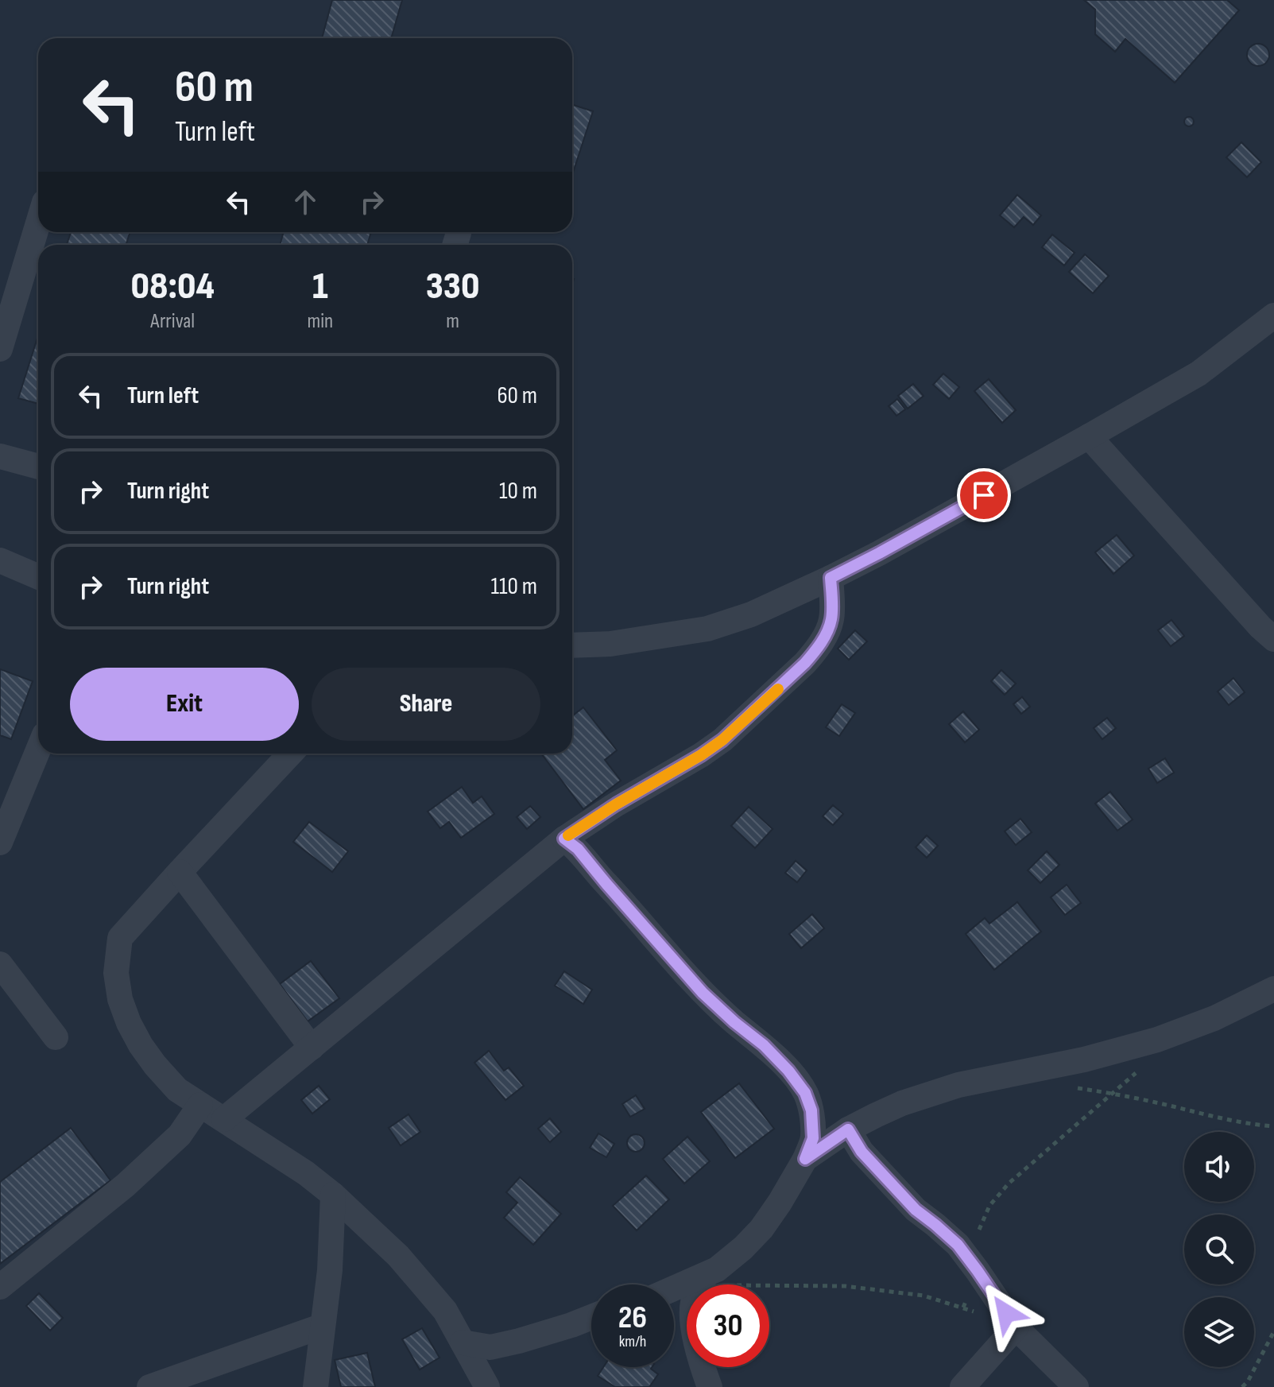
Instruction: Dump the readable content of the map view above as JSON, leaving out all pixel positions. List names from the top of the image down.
{
  "page": {
    "turn": ["60 m", "Turn left"],
    "eta": [
      "08:04",
      "Arrival",
      "1",
      "min",
      "330",
      "m"
    ],
    "list": [
      {
        "name": "Turn left",
        "value": "60 m"
      },
      {
        "name": "Turn right",
        "value": "10 m"
      },
      {
        "name": "Turn right",
        "value": "110 m"
      }
    ],
    "buttons": ["Exit", "Share"],
    "speed": "26 km/h",
    "limit": "30"
  }
}
